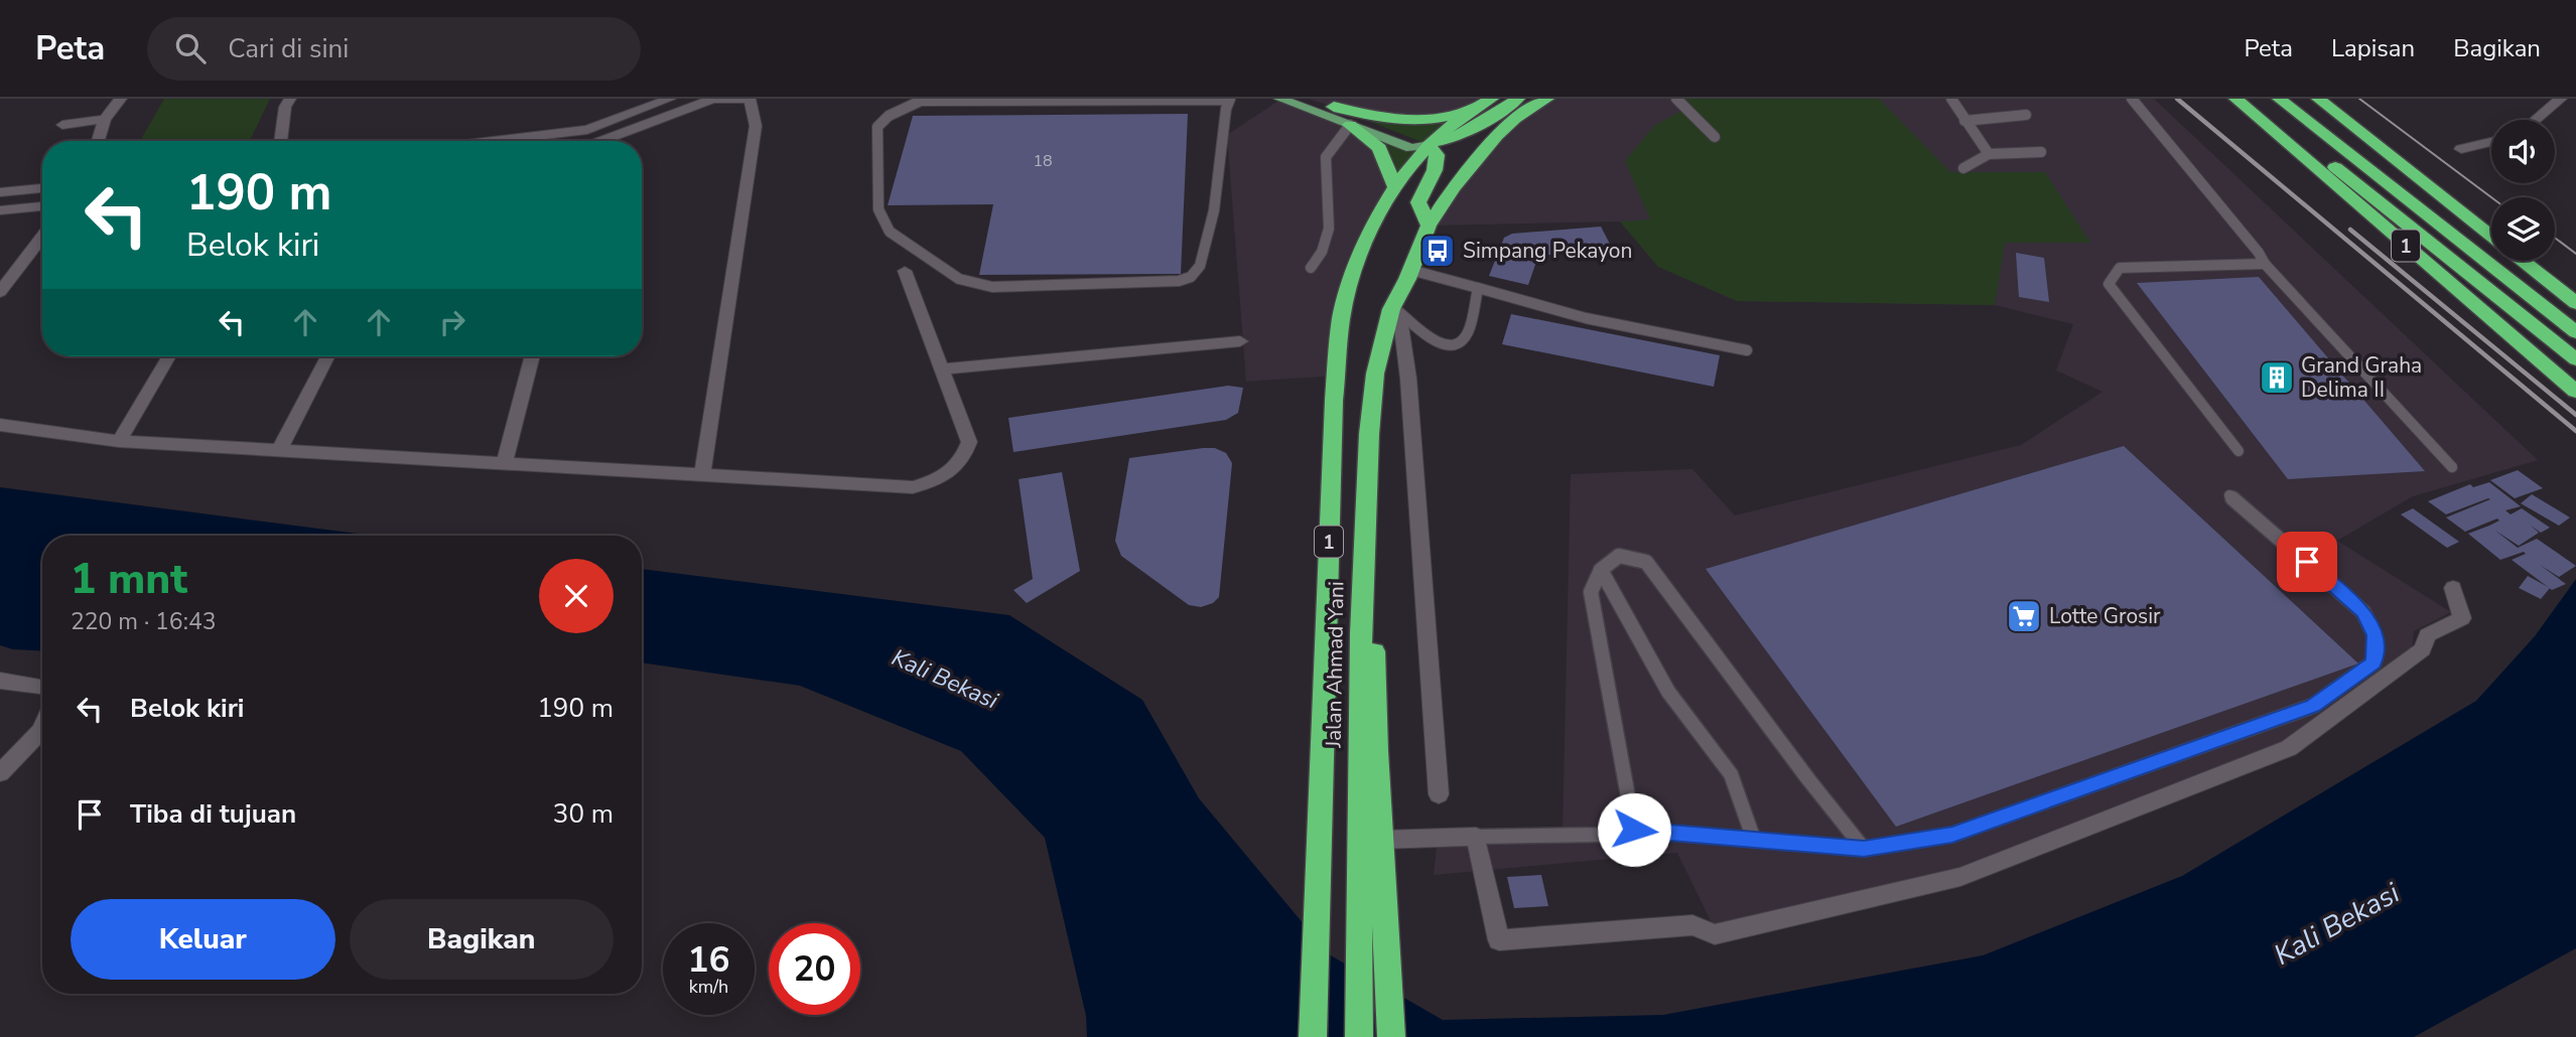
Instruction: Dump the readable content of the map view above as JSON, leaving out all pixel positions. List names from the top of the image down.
{
  "streets": {
    "highway": ["1", "Jalan Ahmad Yani"]
  },
  "water": ["Kali Bekasi"],
  "places": {
    "bus stop": ["Simpang Pekayon"],
    "building": ["Grand Graha Delima II"],
    "supermarket": ["Lotte Grosir"]
  },
  "house_numbers": ["18"],
  "page": {
    "header": "Peta",
    "search": "Cari di sini",
    "nav": ["Peta", "Lapisan", "Bagikan"],
    "turn": ["190 m", "Belok kiri"],
    "heading": ["1 mnt", "220 m · 16:43"],
    "list": [
      {
        "name": "Belok kiri",
        "value": "190 m"
      },
      {
        "name": "Tiba di tujuan",
        "value": "30 m"
      }
    ],
    "buttons": ["Keluar", "Bagikan"],
    "speed": "16 km/h",
    "limit": "20"
  }
}
